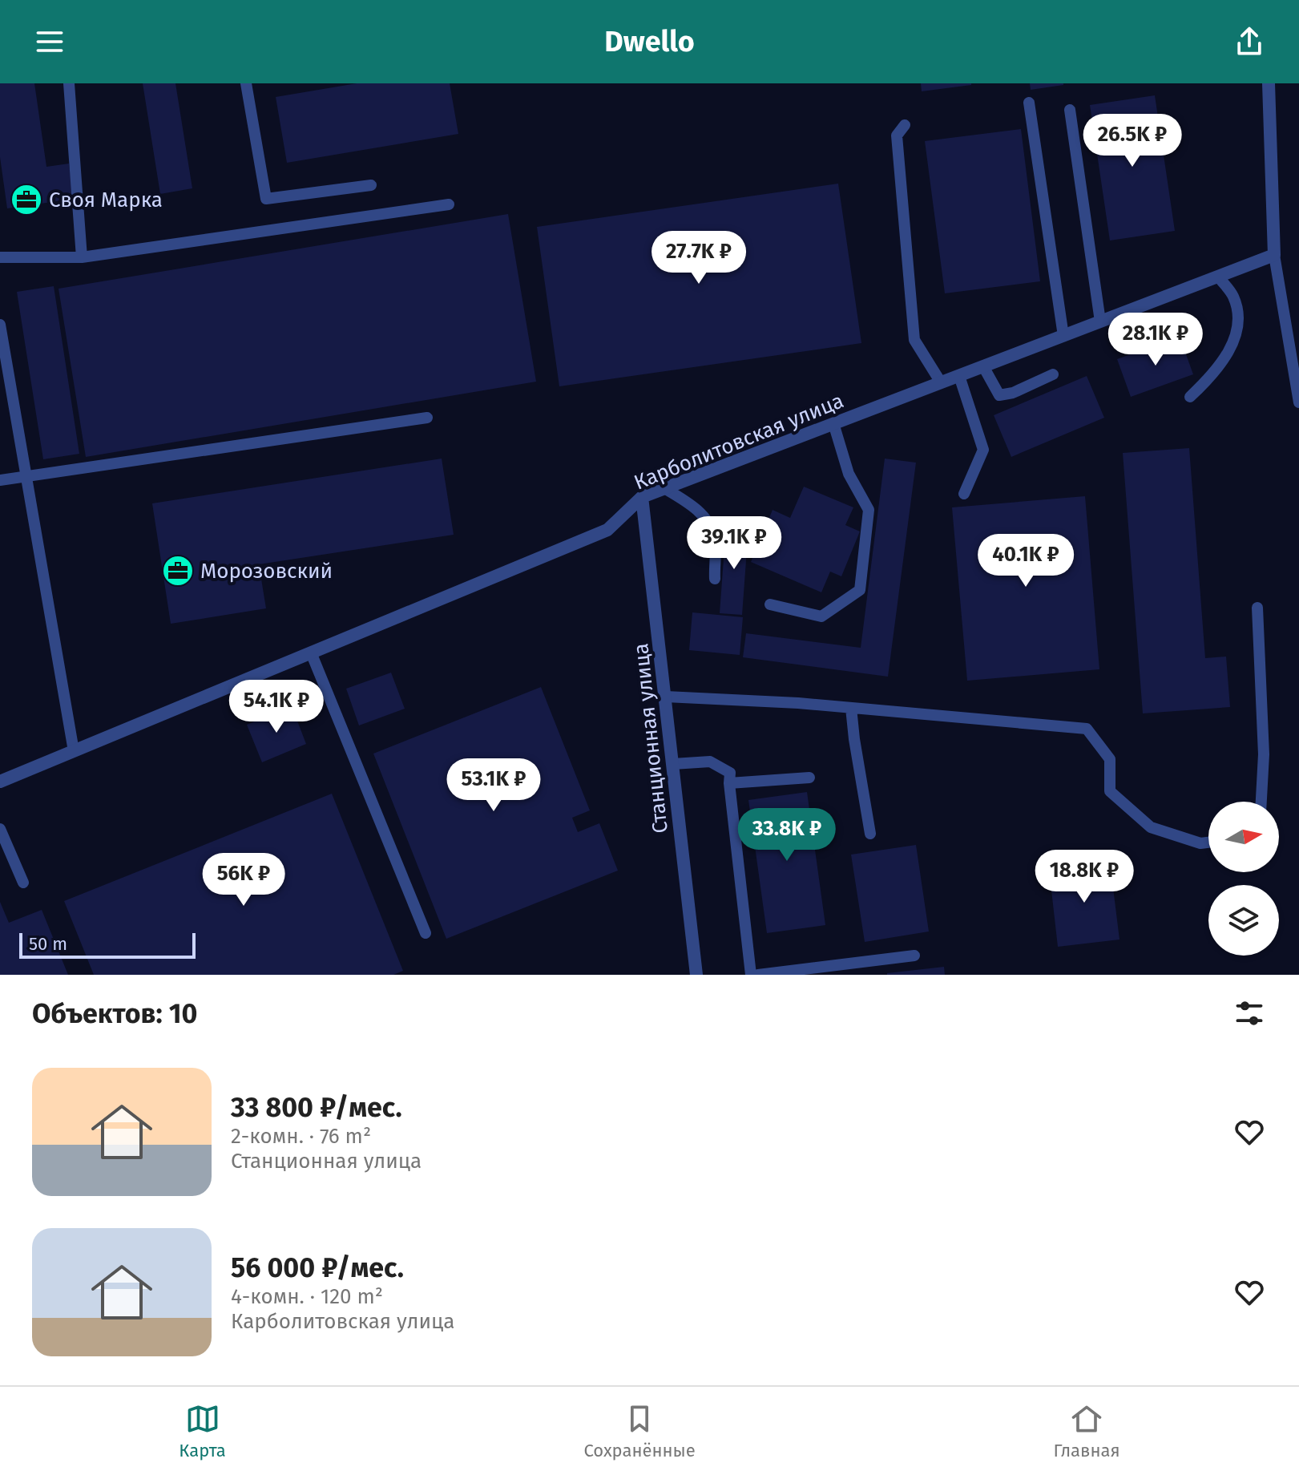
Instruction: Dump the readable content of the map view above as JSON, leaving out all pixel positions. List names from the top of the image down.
{
  "streets": {
    "street": ["Карболитовская улица", "Станционная улица"]
  },
  "crossings": [
    ["Карболитовская улица", "Станционная улица"]
  ],
  "places": {
    "office": ["Своя Марка", "Морозовский"]
  },
  "scale_bar": "50 m",
  "north": "right",
  "page": {
    "header": "Dwello",
    "price": [
      "26.5K ₽",
      "27.7K ₽",
      "28.1K ₽",
      "39.1K ₽",
      "40.1K ₽",
      "54.1K ₽",
      "53.1K ₽",
      "33.8K ₽",
      "18.8K ₽",
      "56K ₽"
    ],
    "scale": "50 m",
    "heading": "Объектов: 10",
    "list": [
      {
        "name": "33 800 ₽/мес.",
        "note": "2-комн. · 76 m² · Станционная улица"
      },
      {
        "name": "56 000 ₽/мес.",
        "note": "4-комн. · 120 m² · Карболитовская улица"
      }
    ],
    "tabs": ["Карта", "Сохранённые", "Главная"]
  }
}
